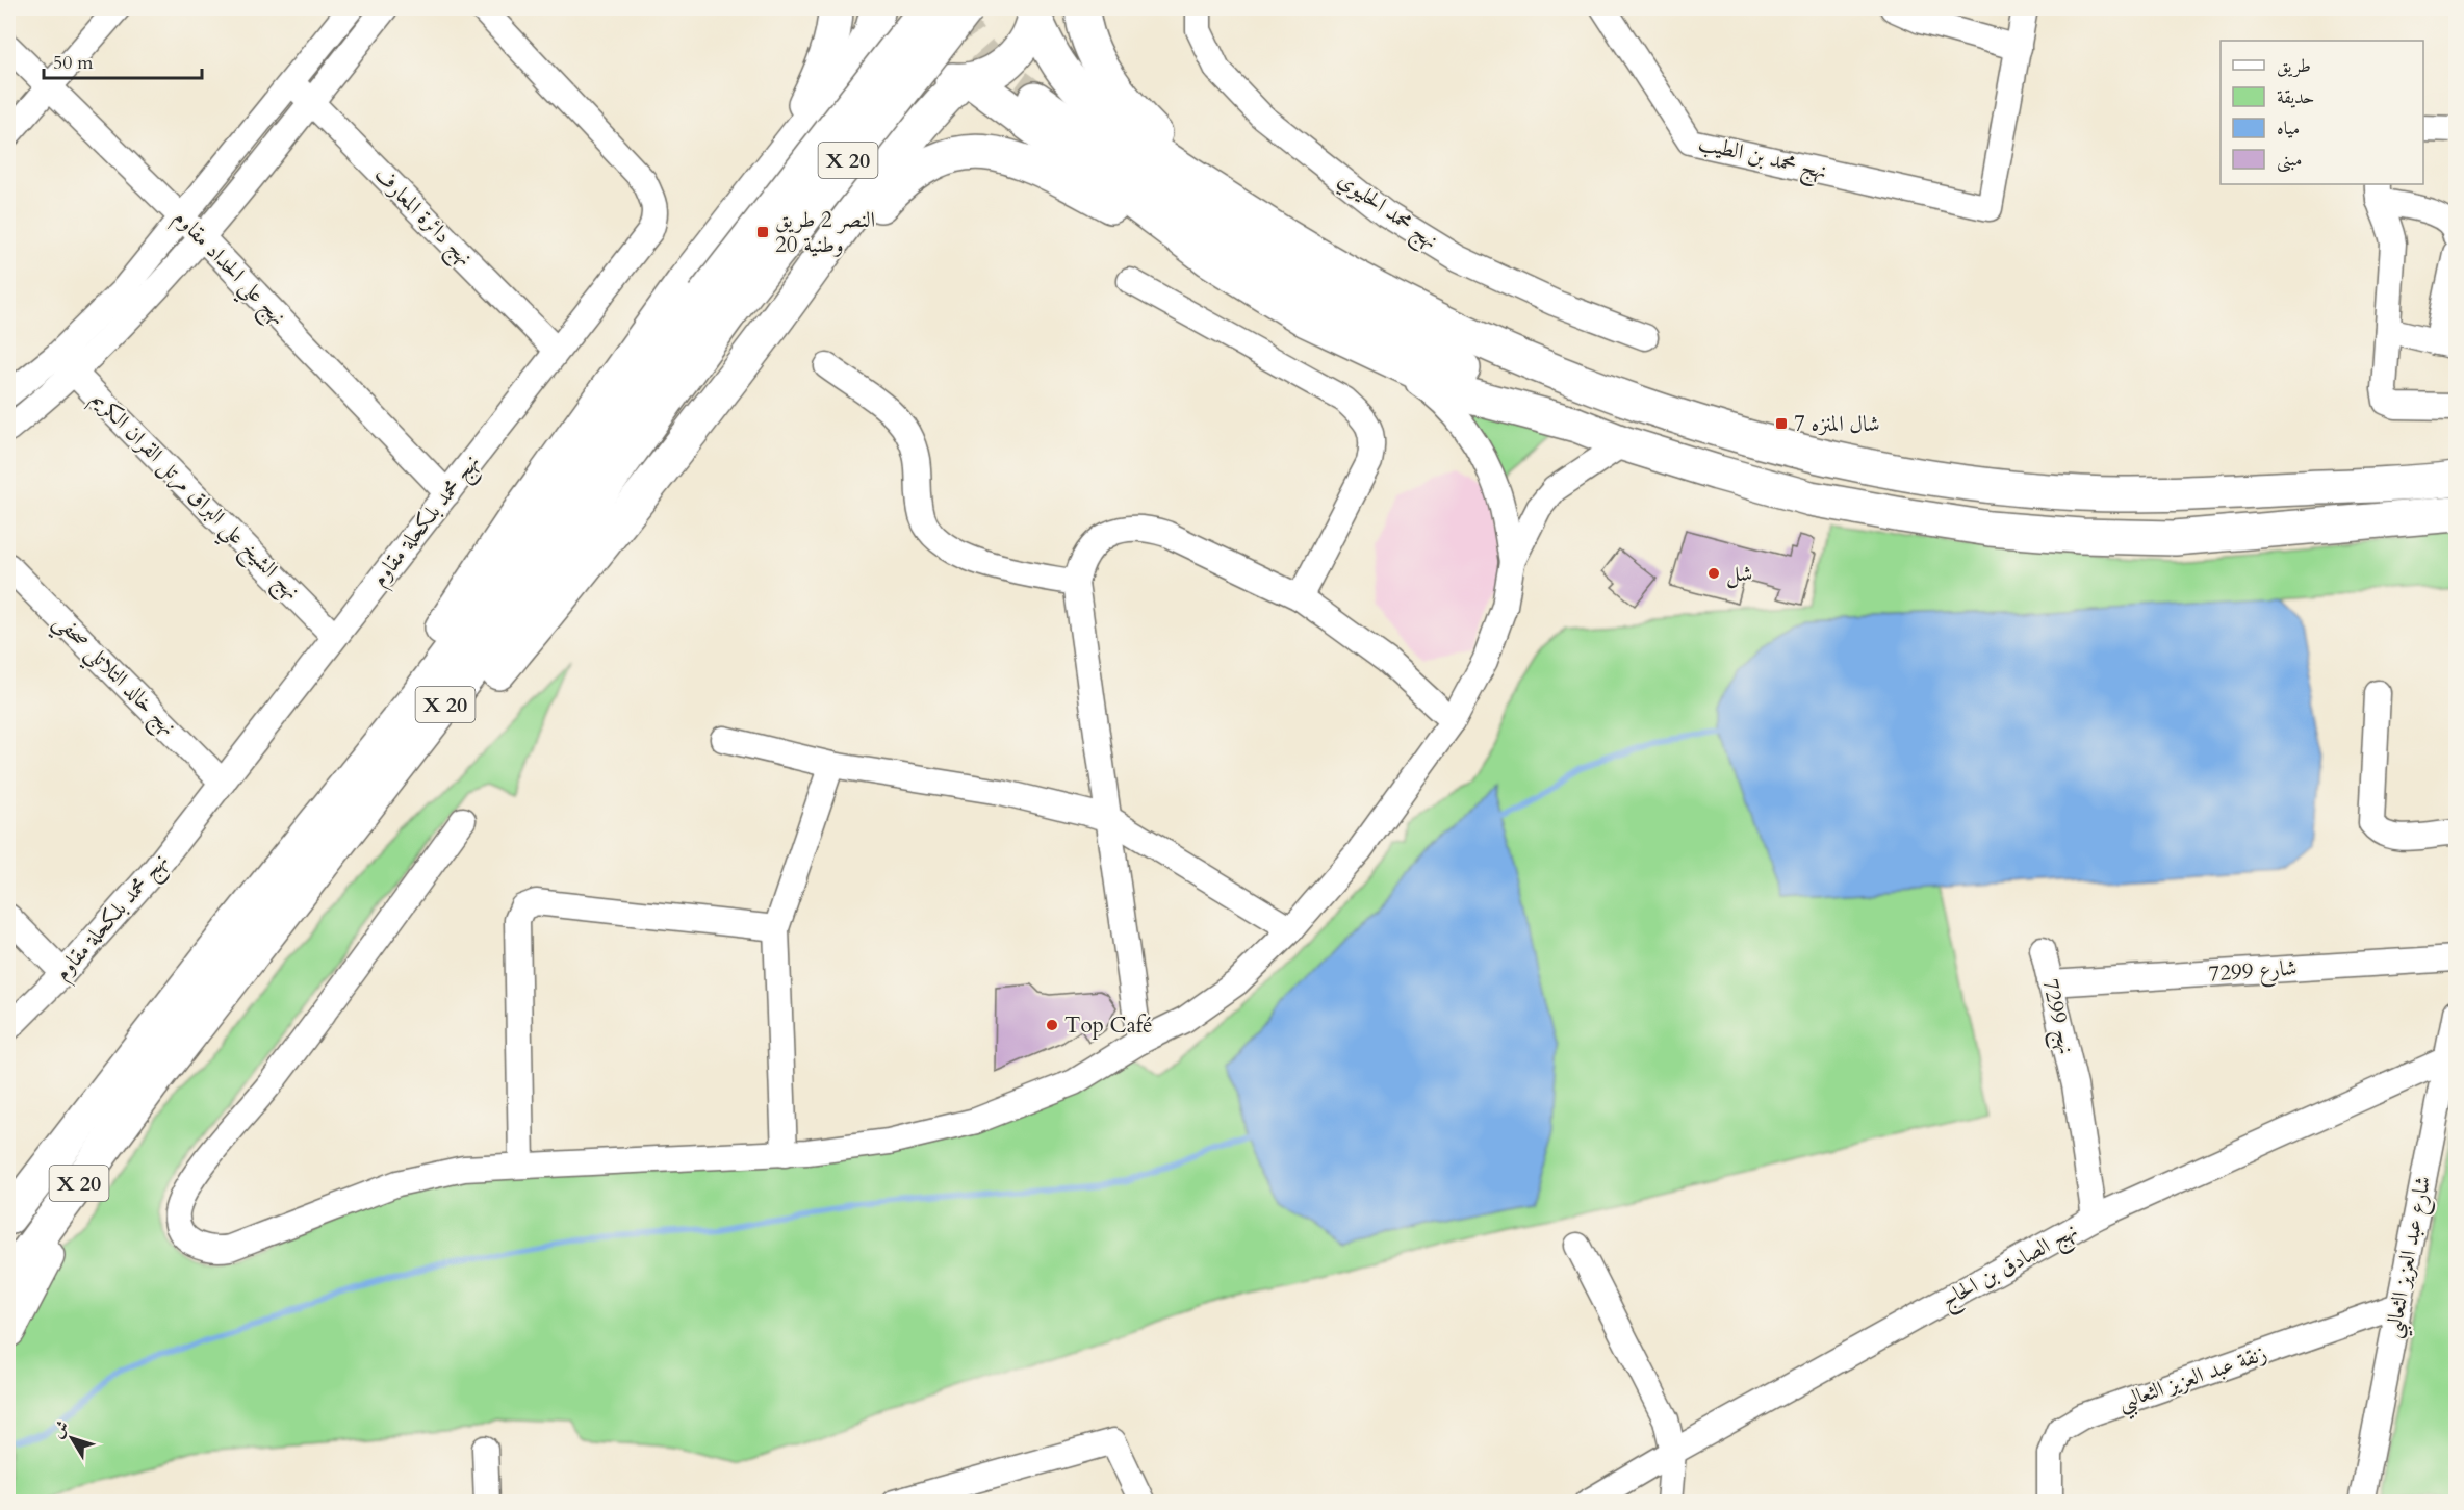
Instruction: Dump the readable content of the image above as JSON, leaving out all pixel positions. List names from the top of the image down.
{
  "streets": {
    "highway": ["X 20"],
    "street": [
      "نهج محمد بن الطيب",
      "نهج محمد الحليوي",
      "نهج دائرة المعارف",
      "نهج علي الحداد مقاوم",
      "نهج الشيخ علي البراق مرتل القران الكريم",
      "نهج محمد بلكحلة مقاوم",
      "نهج خالد التلاتلي صحفي",
      "شارع 7299",
      "نهج 7299",
      "شارع عبد العزيز الثعالبي",
      "نهج الصادق بن الحاج",
      "زنقة عبد العزيز الثعالبي"
    ]
  },
  "crossings": [
    ["نهج دائرة المعارف", "نهج محمد بلكحلة مقاوم"],
    ["نهج علي الحداد مقاوم", "نهج محمد بلكحلة مقاوم"],
    ["نهج الشيخ علي البراق مرتل القران الكريم", "نهج محمد بلكحلة مقاوم"],
    ["نهج محمد بلكحلة مقاوم", "نهج خالد التلاتلي صحفي"],
    ["شارع 7299", "نهج 7299"],
    ["نهج 7299", "نهج الصادق بن الحاج"],
    ["شارع عبد العزيز الثعالبي", "نهج الصادق بن الحاج"],
    ["شارع عبد العزيز الثعالبي", "زنقة عبد العزيز الثعالبي"]
  ],
  "places": {
    "transit": ["النصر 2 طريق وطنية 20", "شال المنزه 7"],
    "other": ["شل", "Top Café"]
  },
  "legend": [
    "طريق",
    "حديقة",
    "مياه",
    "مبنى"
  ],
  "scale_bar": "50 m",
  "north": "top left"
}
